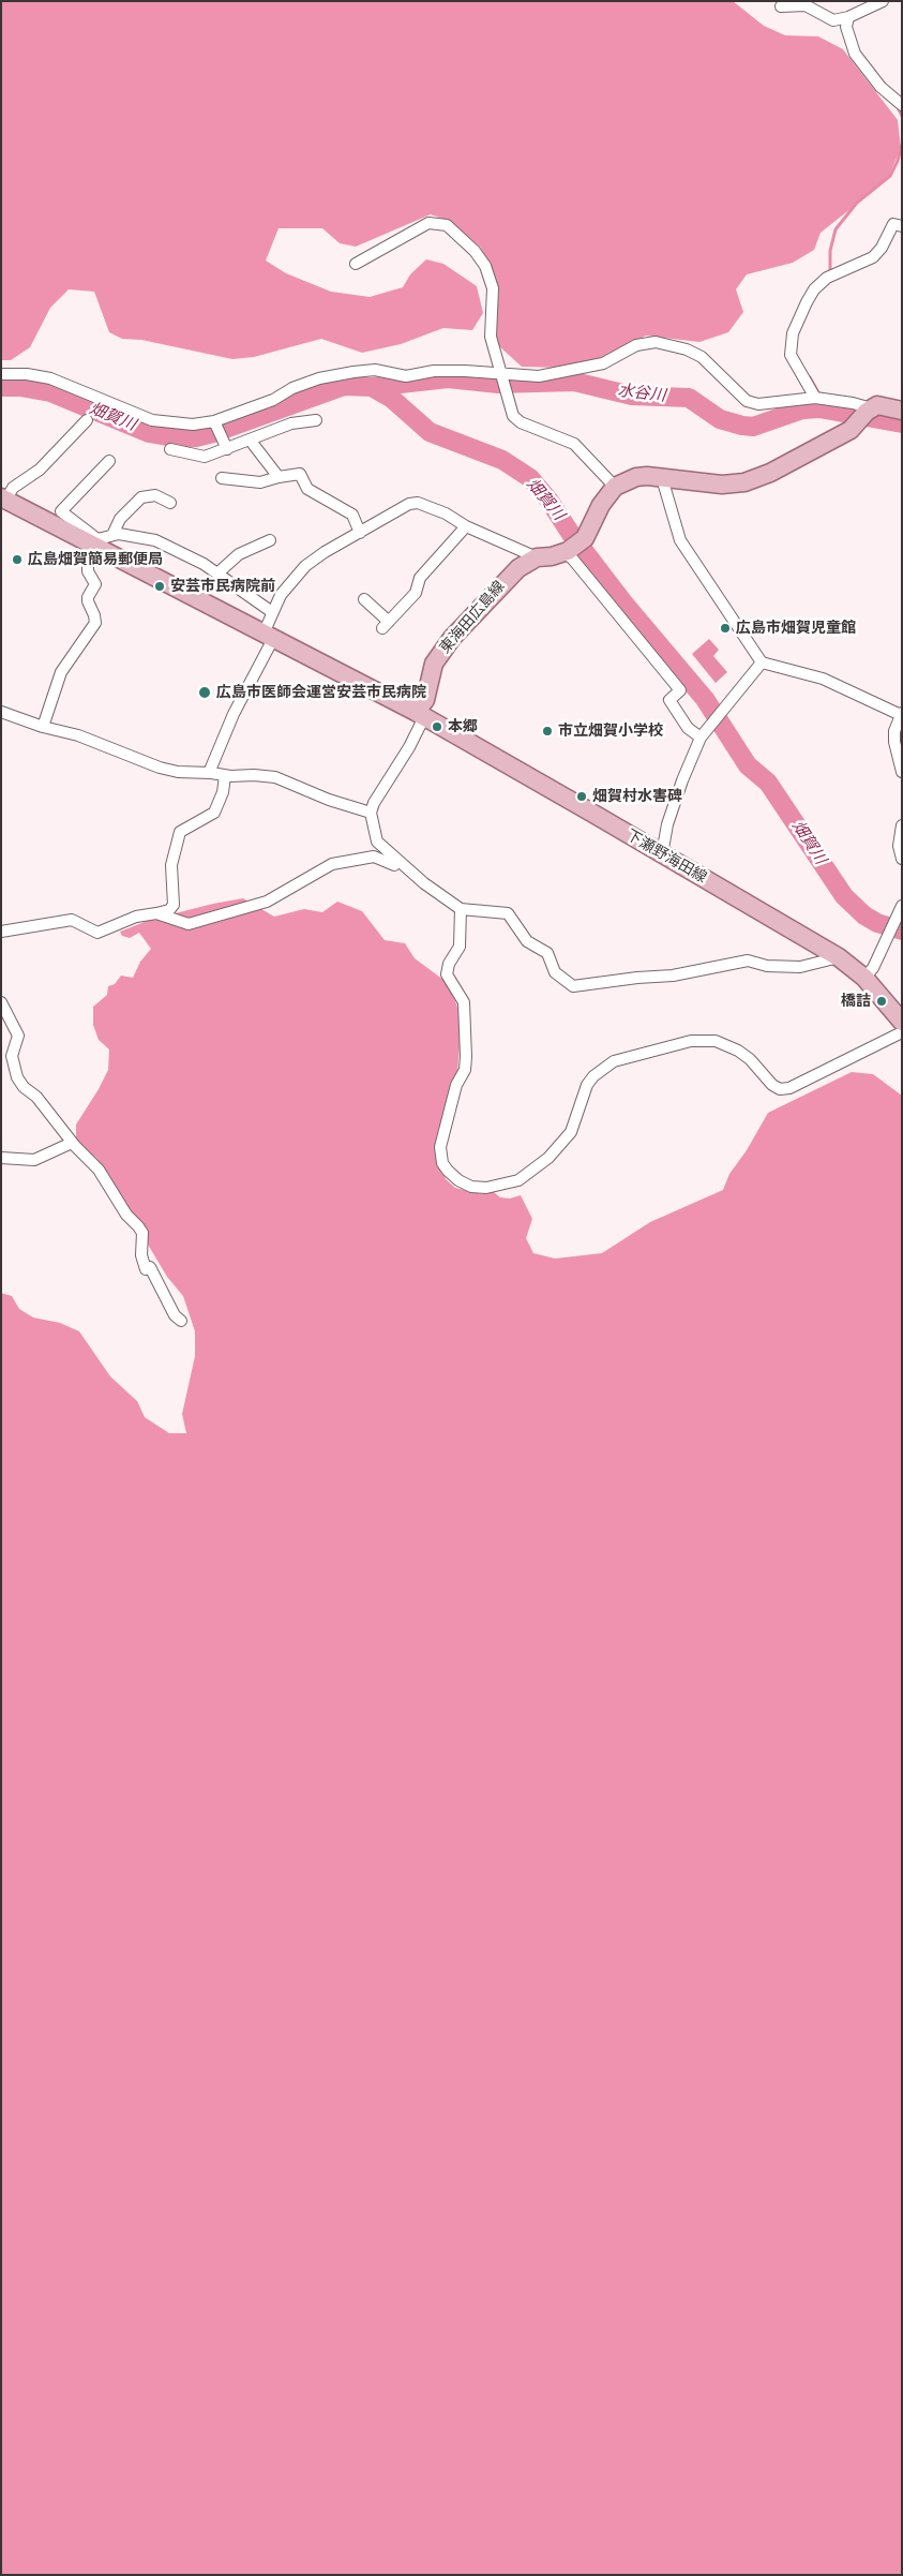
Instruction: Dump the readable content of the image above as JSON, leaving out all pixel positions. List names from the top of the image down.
{
  "streets": {
    "main road": ["東海田広島線", "下瀬野海田線"]
  },
  "crossings": [
    ["東海田広島線", "下瀬野海田線"]
  ],
  "water": ["水谷川", "畑賀川"],
  "places": [
    "広島畑賀簡易郵便局",
    "安芸市民病院前",
    "広島市畑賀児童館",
    "広島市医師会運営安芸市民病院",
    "本郷",
    "市立畑賀小学校",
    "畑賀村水害碑",
    "橋詰"
  ]
}
